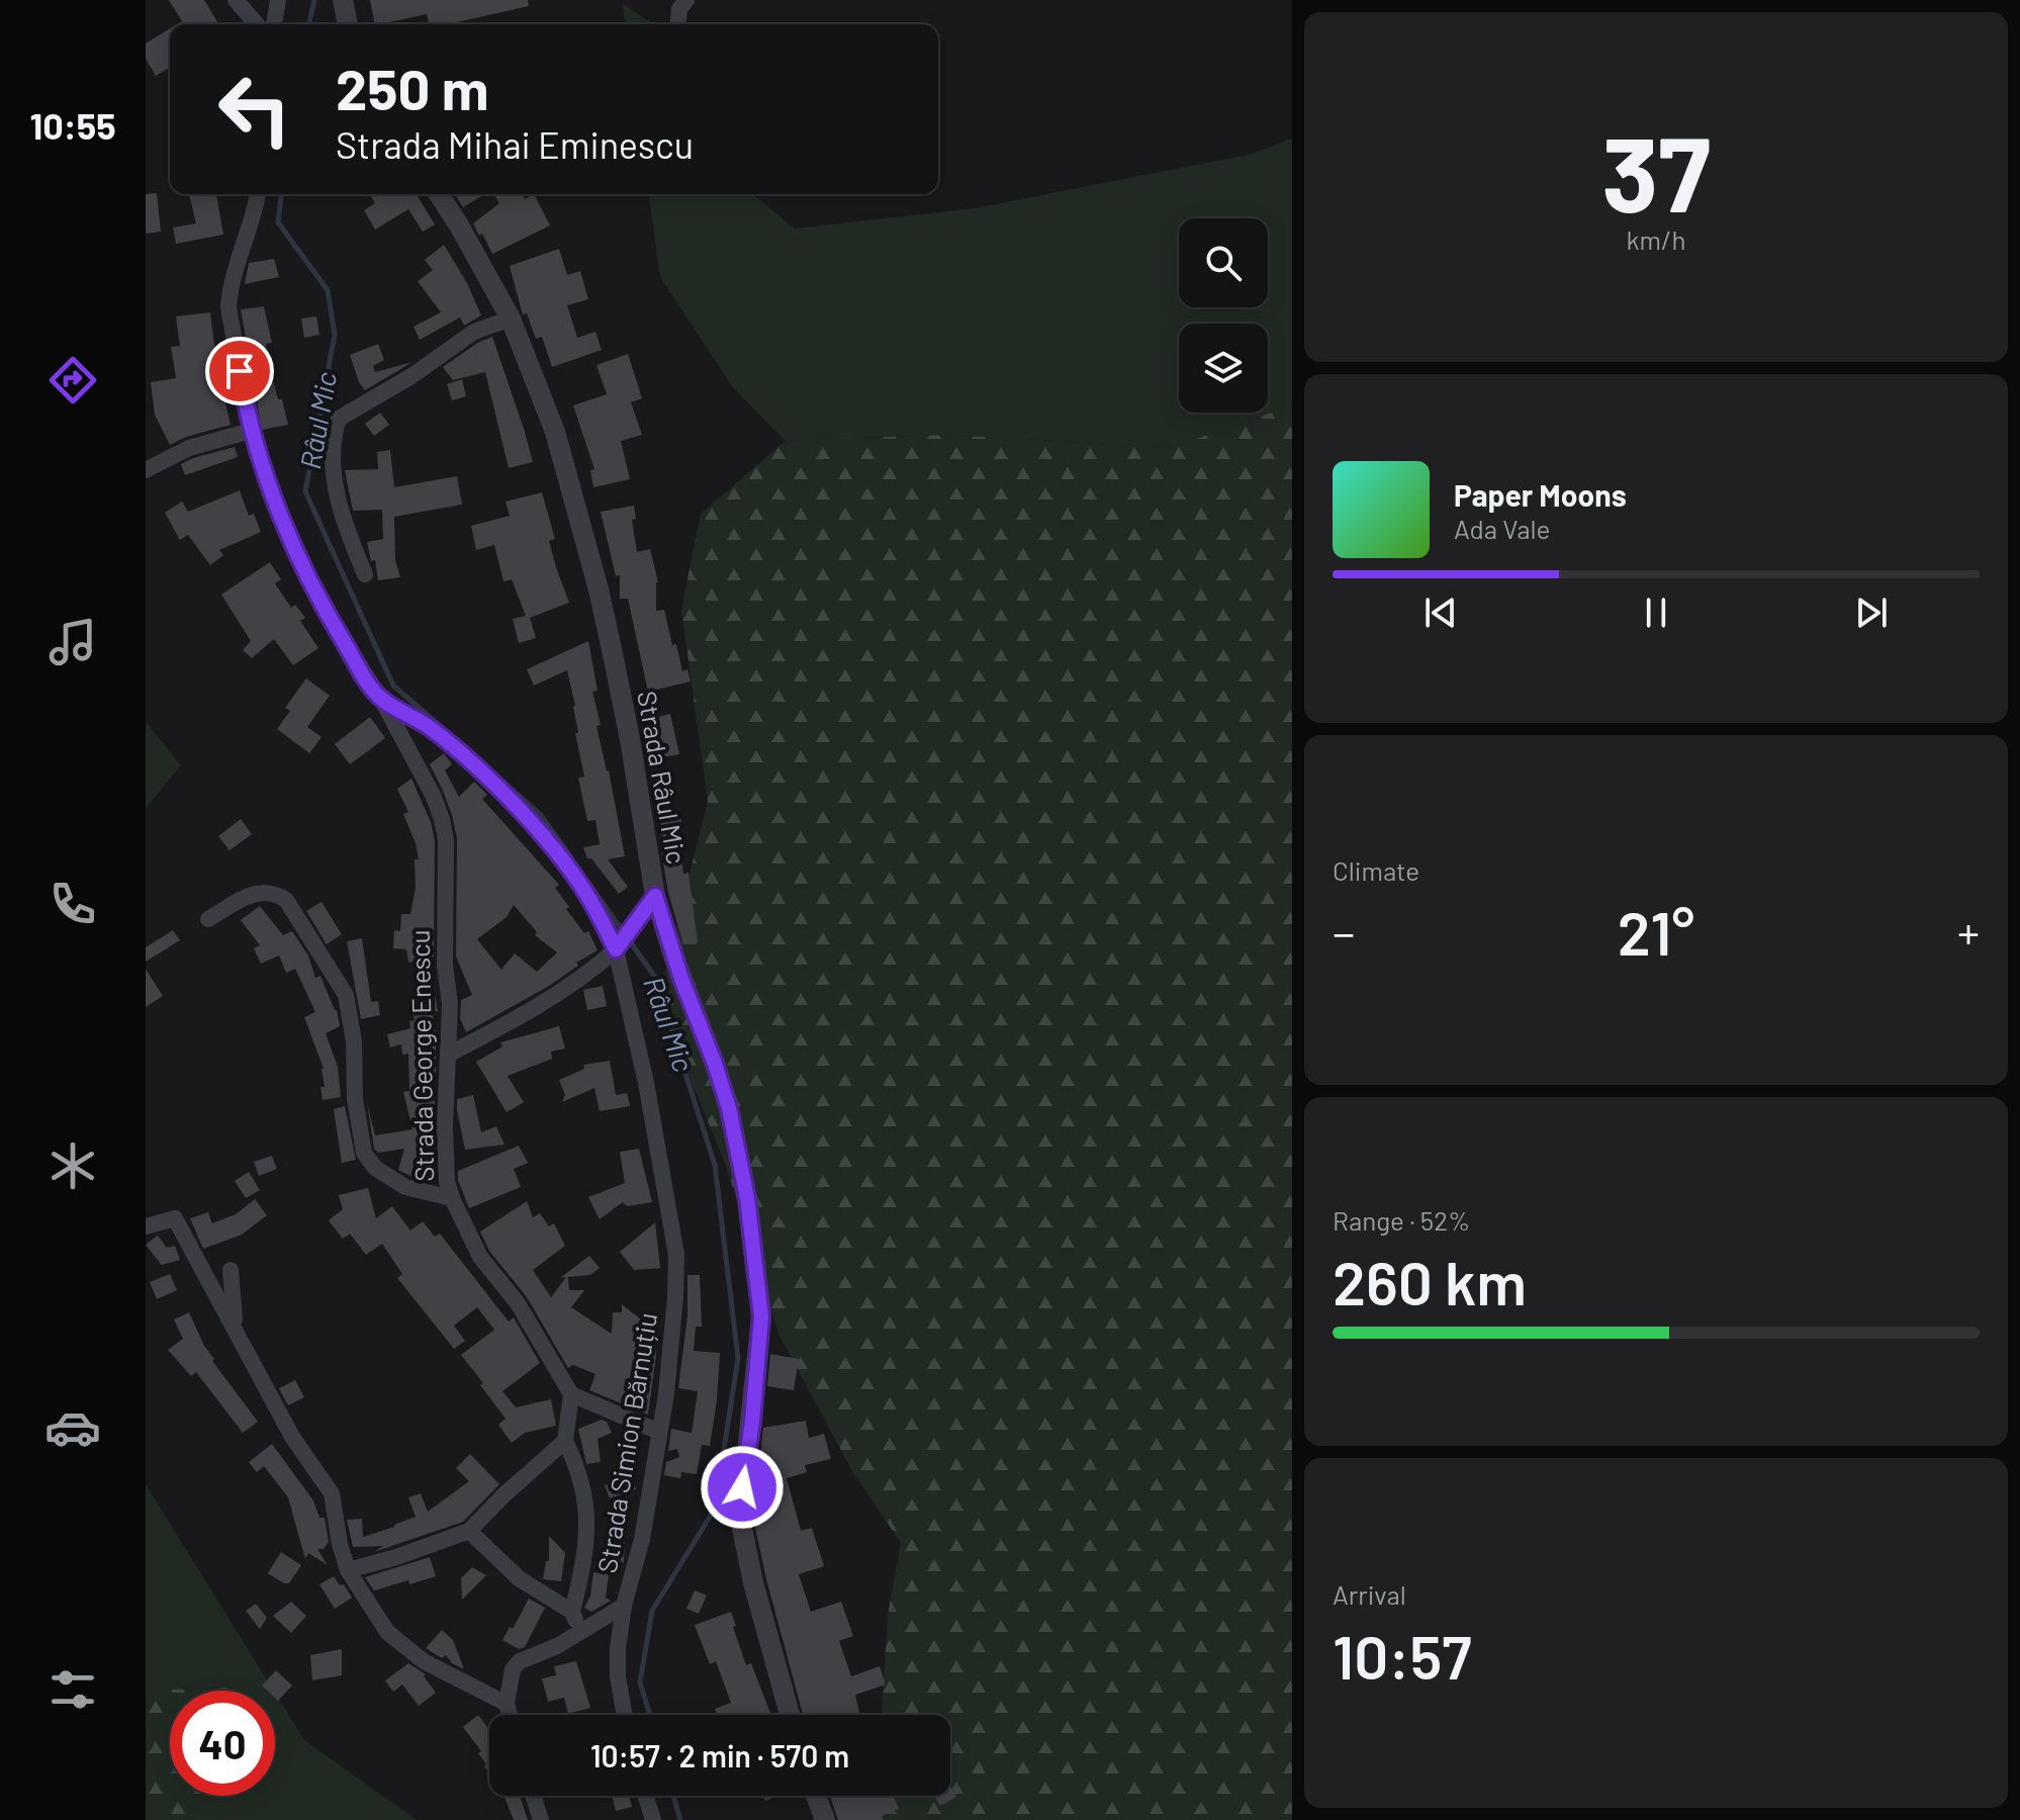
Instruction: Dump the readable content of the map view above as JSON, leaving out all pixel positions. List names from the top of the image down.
{
  "streets": {
    "street": ["Strada Râul Mic", "Strada George Enescu", "Strada Simion Bărnuțiu"]
  },
  "crossings": [
    ["Strada George Enescu", "Strada Simion Bărnuțiu"]
  ],
  "water": ["Râul Mic"],
  "page": {
    "tabs": "10:55",
    "tile": [
      ["37", "km/h"],
      "Climate",
      ["Range · 52%", "260 km"],
      ["Arrival", "10:57"]
    ],
    "turn": ["250 m", "Strada Mihai Eminescu"],
    "song": ["Paper Moons", "Ada Vale"],
    "heat": ["−", "21°", "+"],
    "limit": "40",
    "trip": "10:57 · 2 min · 570 m"
  }
}
